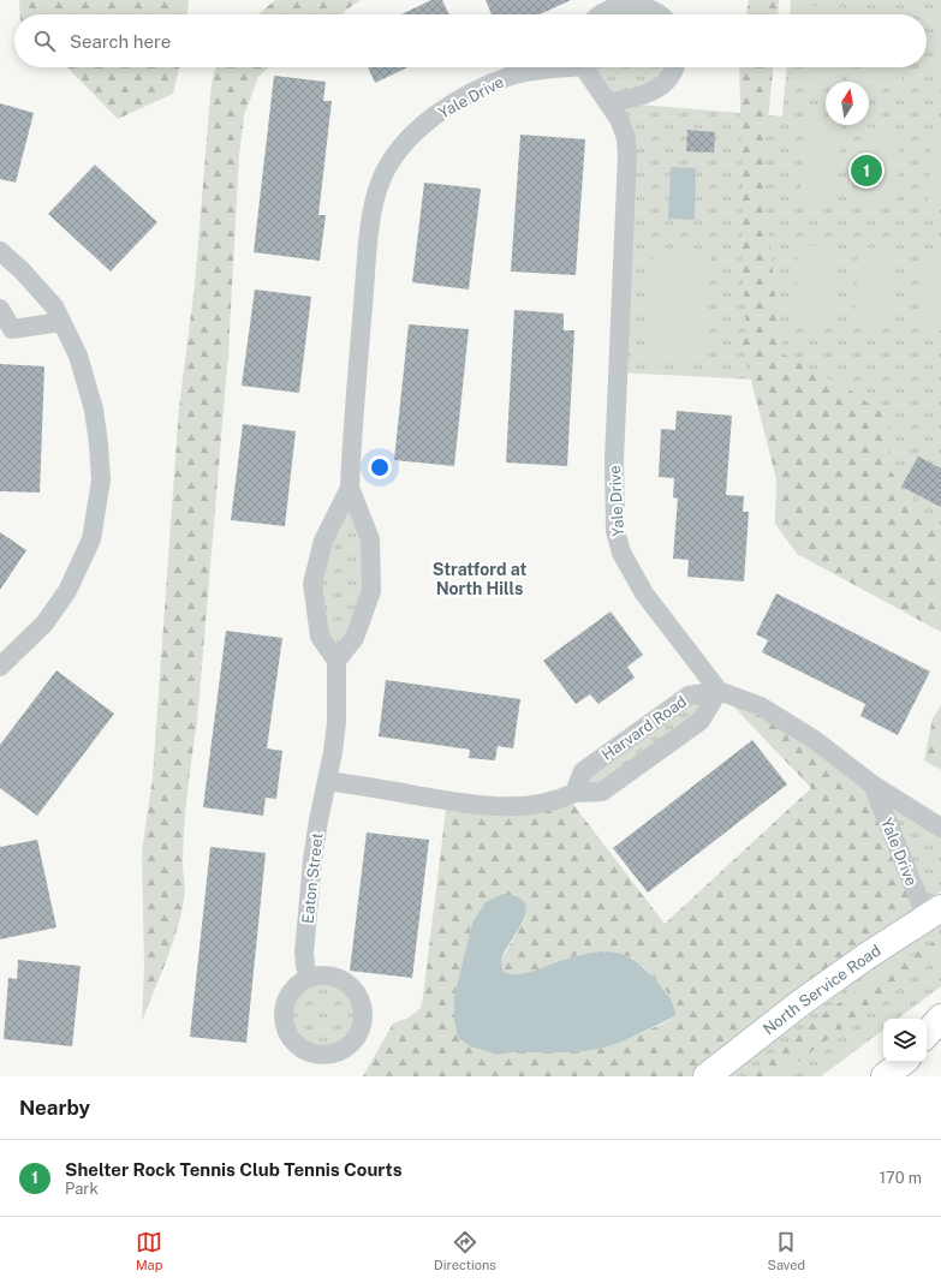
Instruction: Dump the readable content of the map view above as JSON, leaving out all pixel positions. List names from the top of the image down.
{
  "streets": {
    "main road": ["North Service Road"],
    "street": ["Yale Drive", "Harvard Road", "Eaton Street"]
  },
  "crossings": [
    ["Yale Drive", "Harvard Road"],
    ["Yale Drive", "North Service Road"],
    ["Harvard Road", "Eaton Street"]
  ],
  "districts": ["Stratford at North Hills"],
  "north": "top",
  "page": {
    "search": "Search here",
    "pins": "1",
    "heading": "Nearby",
    "list": [
      {
        "mark": "1",
        "name": "Shelter Rock Tennis Club Tennis Courts",
        "note": "Park",
        "value": "170 m"
      }
    ],
    "nav": ["Map", "Directions", "Saved"]
  }
}
